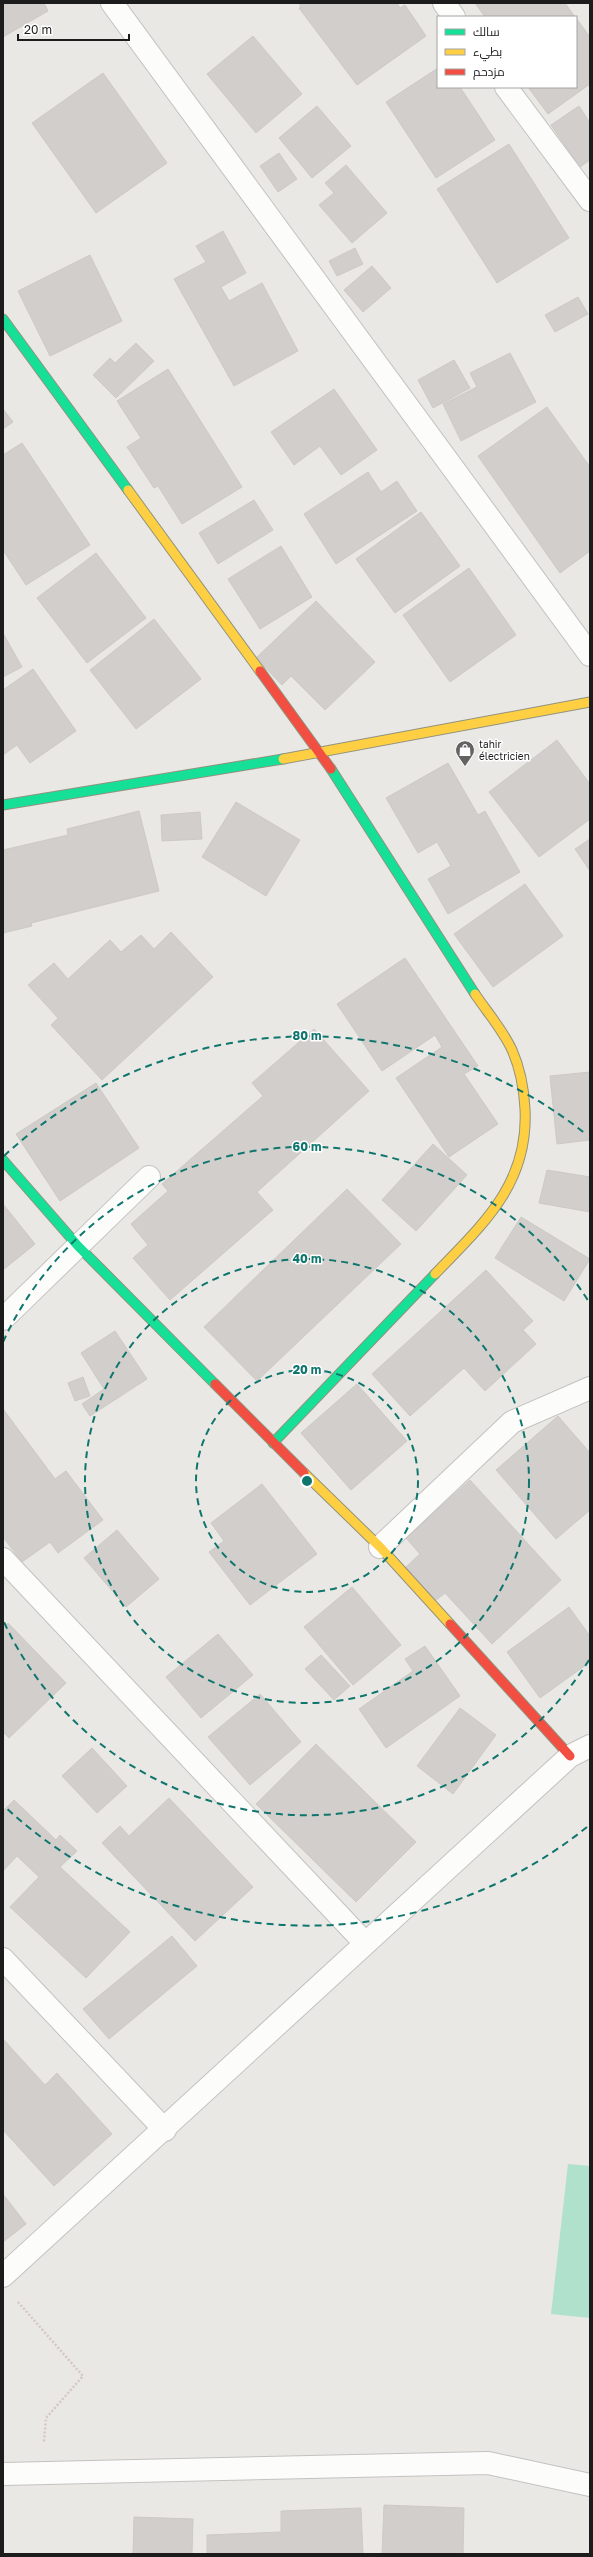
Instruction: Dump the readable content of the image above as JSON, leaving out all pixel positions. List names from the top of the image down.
{
  "places": {
    "shop": ["tahir électricien"]
  },
  "legend": ["سالك", "بطيء", "مزدحم"],
  "scale_bar": "20 m",
  "rings": [
    "80 m",
    "60 m",
    "40 m",
    "20 m"
  ]
}
